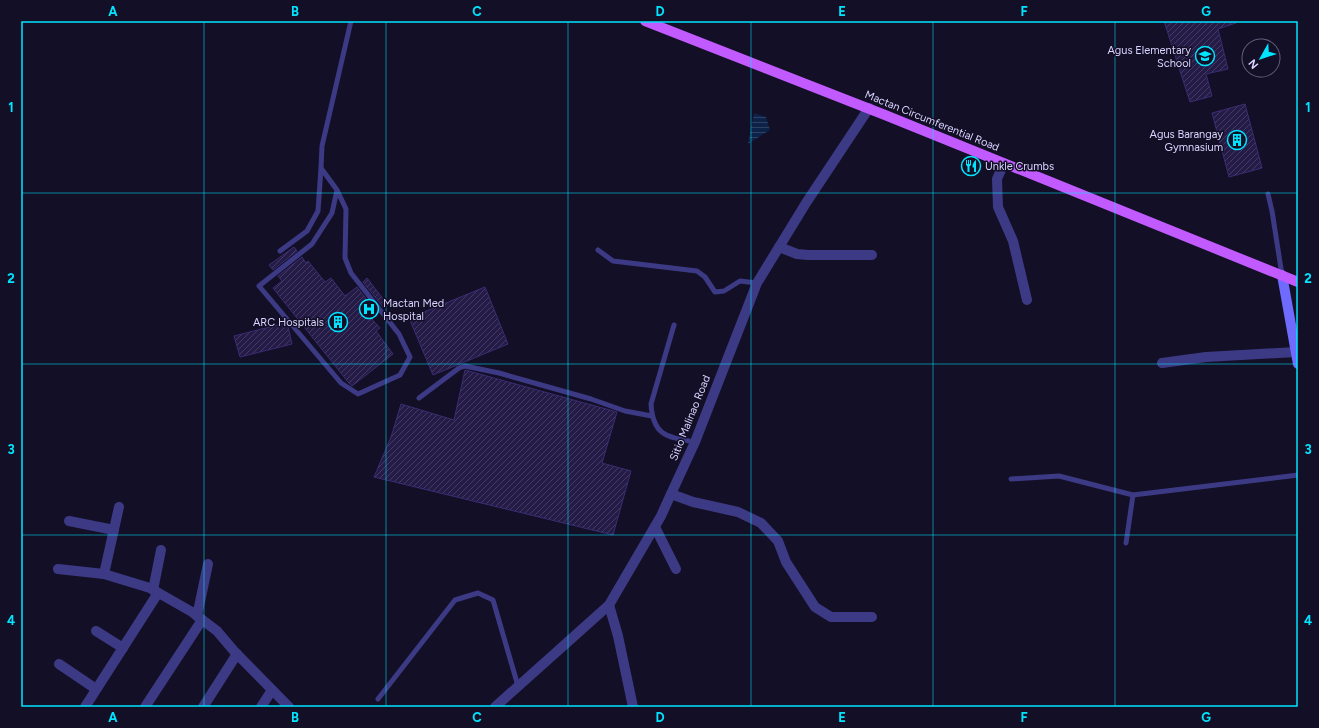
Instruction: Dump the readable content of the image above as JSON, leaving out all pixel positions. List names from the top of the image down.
{
  "streets": {
    "main road": ["Mactan Circumferential Road"],
    "street": ["Sitio Malinao Road"]
  },
  "crossings": [
    ["Mactan Circumferential Road", "Sitio Malinao Road"]
  ],
  "places": {
    "school or university": ["Agus Elementary School"],
    "building": ["Agus Barangay Gymnasium", "ARC Hospitals"],
    "restaurant": ["Unkle Crumbs"],
    "hospital": ["Mactan Med Hospital"]
  },
  "north": "bottom left",
  "grid": {
    "columns": [
      "A",
      "B",
      "C",
      "D",
      "E",
      "F",
      "G"
    ],
    "rows": [
      "1",
      "2",
      "3",
      "4"
    ]
  }
}
